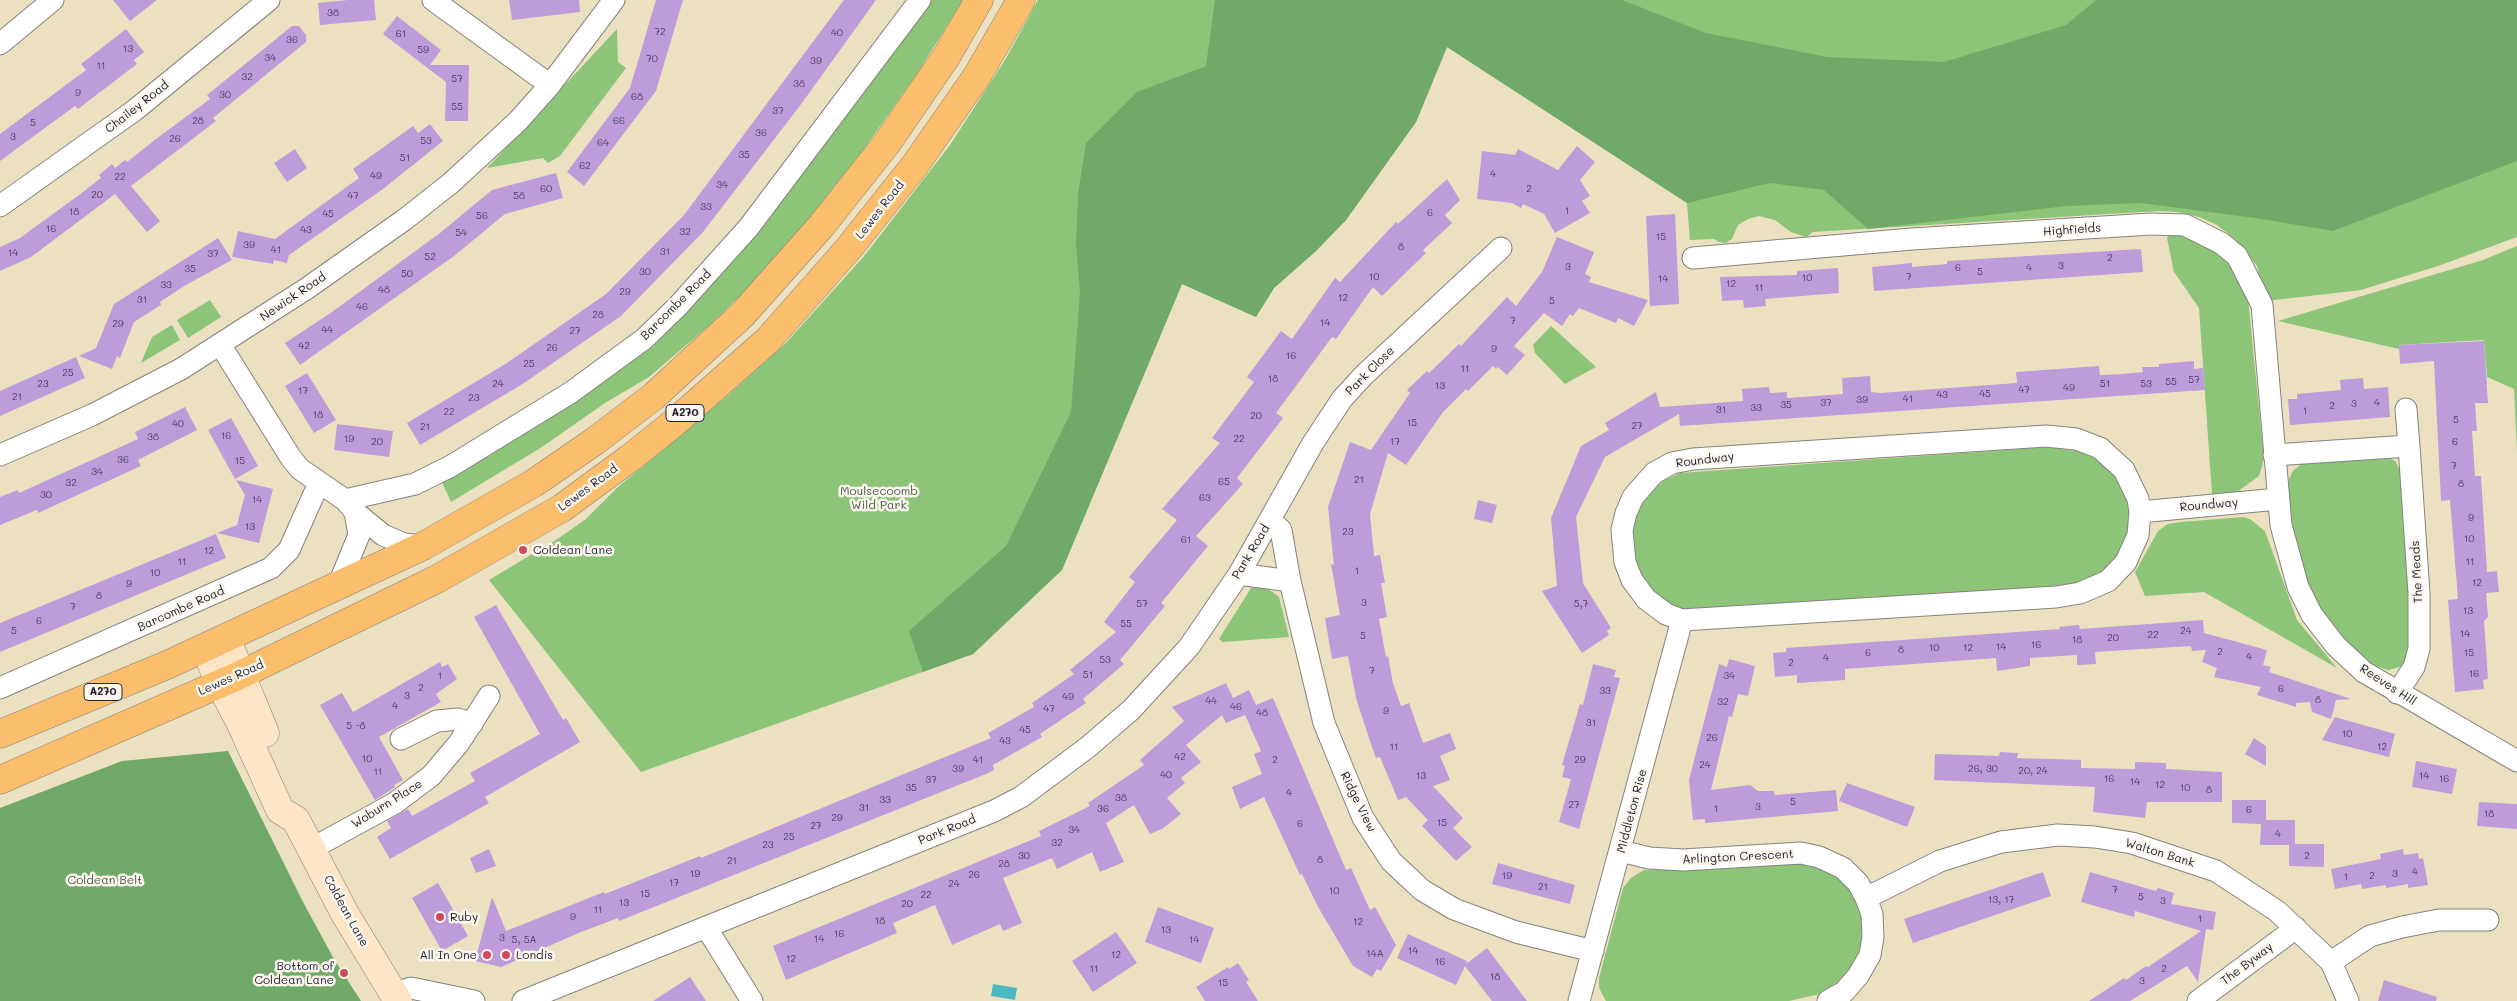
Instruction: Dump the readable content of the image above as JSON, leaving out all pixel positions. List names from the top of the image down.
{
  "streets": {
    "main road": ["Lewes Road", "A270"],
    "street": [
      "Chailey Road",
      "Highfields",
      "Newick Road",
      "Barcombe Road",
      "Park Close",
      "Roundway",
      "Park Road",
      "The Meads",
      "Reeves Hill",
      "Ridge View",
      "Woburn Place",
      "Middleton Rise",
      "Walton Bank",
      "Arlington Crescent",
      "Coldean Lane",
      "The Byway"
    ]
  },
  "crossings": [
    ["Lewes Road", "Coldean Lane"],
    ["Highfields", "Reeves Hill"],
    ["Park Close", "Park Road"],
    ["Park Close", "Ridge View"],
    ["A270", "Coldean Lane"],
    ["Roundway", "Reeves Hill"],
    ["Roundway", "Middleton Rise"],
    ["Park Road", "Ridge View"],
    ["The Meads", "Reeves Hill"],
    ["Ridge View", "Middleton Rise"],
    ["Woburn Place", "Coldean Lane"],
    ["Middleton Rise", "Arlington Crescent"],
    ["Walton Bank", "Arlington Crescent"],
    ["Walton Bank", "The Byway"]
  ],
  "parks": ["Moulsecoomb Wild Park", "Coldean Belt"],
  "places": [
    "Coldean Lane",
    "Ruby",
    "All In One",
    "Londis",
    "Bottom of Coldean Lane"
  ],
  "house_numbers": [
    "38",
    "72",
    "40",
    "61",
    "36",
    "13",
    "59",
    "34",
    "70",
    "39",
    "11",
    "32",
    "57",
    "38",
    "9",
    "30",
    "68",
    "55",
    "37",
    "28",
    "66",
    "5",
    "36",
    "3",
    "26",
    "53",
    "64",
    "35",
    "51",
    "62",
    "4",
    "49",
    "22",
    "34",
    "60",
    "2",
    "20",
    "47",
    "58",
    "33",
    "1",
    "18",
    "6",
    "45",
    "56",
    "16",
    "43",
    "32",
    "54",
    "15",
    "39",
    "8",
    "41",
    "31",
    "14",
    "37",
    "52",
    "2",
    "3",
    "3",
    "6",
    "4",
    "35",
    "30",
    "5",
    "50",
    "10",
    "7",
    "10",
    "14",
    "12",
    "33",
    "11",
    "48",
    "29",
    "12",
    "31",
    "5",
    "46",
    "28",
    "7",
    "14",
    "29",
    "44",
    "27",
    "42",
    "26",
    "9",
    "16",
    "25",
    "11",
    "25",
    "18",
    "57",
    "55",
    "23",
    "24",
    "51",
    "53",
    "13",
    "49",
    "47",
    "17",
    "45",
    "43",
    "21",
    "23",
    "41",
    "39",
    "37",
    "4",
    "3",
    "35",
    "2",
    "33",
    "31",
    "1",
    "22",
    "18",
    "20",
    "5",
    "15",
    "40",
    "27",
    "21",
    "16",
    "38",
    "19",
    "22",
    "20",
    "17",
    "6",
    "36",
    "15",
    "7",
    "34",
    "21",
    "65",
    "32",
    "8",
    "30",
    "63",
    "14",
    "9",
    "13",
    "23",
    "10",
    "61",
    "12",
    "11",
    "11",
    "1",
    "10",
    "12",
    "9",
    "8",
    "3",
    "57",
    "5,7",
    "7",
    "13",
    "6",
    "55",
    "5",
    "24",
    "14",
    "22",
    "5",
    "20",
    "18",
    "16",
    "14",
    "10",
    "12",
    "8",
    "2",
    "6",
    "15",
    "4",
    "4",
    "53",
    "2",
    "7",
    "16",
    "51",
    "1",
    "34",
    "2",
    "6",
    "33",
    "3",
    "49",
    "8",
    "44",
    "32",
    "4",
    "46",
    "47",
    "9",
    "48",
    "31",
    "5 -8",
    "45",
    "10",
    "26",
    "43",
    "11",
    "12",
    "42",
    "10",
    "41",
    "2",
    "29",
    "24",
    "39",
    "26, 30",
    "20, 24",
    "11",
    "40",
    "13",
    "14",
    "16",
    "16",
    "37",
    "14",
    "12",
    "35",
    "10",
    "8",
    "4",
    "38",
    "33",
    "5",
    "27",
    "3",
    "31",
    "36",
    "1",
    "6",
    "18",
    "29",
    "15",
    "6",
    "27",
    "34",
    "4",
    "25",
    "32",
    "23",
    "30",
    "2",
    "8",
    "21",
    "28",
    "4",
    "19",
    "3",
    "26",
    "19",
    "2",
    "1",
    "17",
    "24",
    "21",
    "7",
    "10",
    "15",
    "22",
    "5",
    "13, 17",
    "3",
    "13",
    "20",
    "11",
    "9",
    "1",
    "18",
    "12",
    "13",
    "16",
    "3",
    "14",
    "5, 5A",
    "14",
    "14",
    "14A",
    "12",
    "12",
    "16",
    "11",
    "2",
    "18",
    "3",
    "15"
  ]
}
